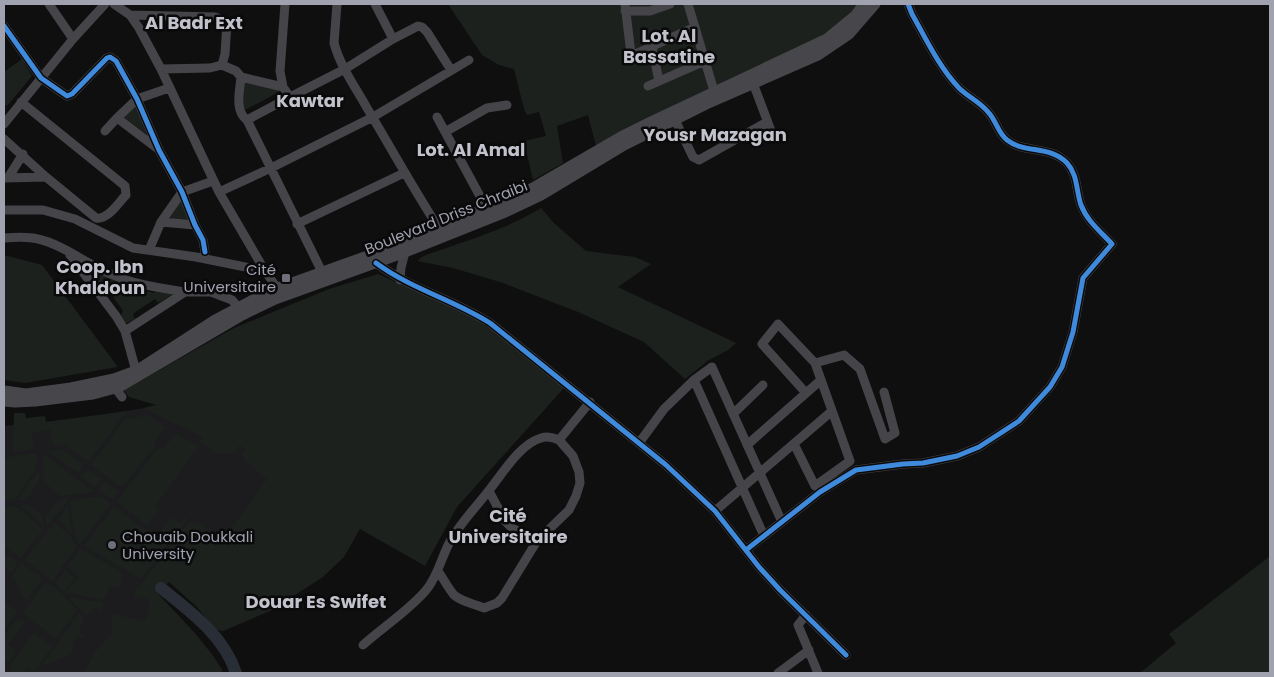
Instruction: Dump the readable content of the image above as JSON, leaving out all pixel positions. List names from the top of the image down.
{
  "streets": {
    "main road": ["Boulevard Driss Chraibi"]
  },
  "districts": [
    "Al Badr Ext",
    "Lot. Al Bassatine",
    "Kawtar",
    "Yousr Mazagan",
    "Lot. Al Amal",
    "Coop. Ibn Khaldoun",
    "Cité Universitaire",
    "Douar Es Swifet"
  ],
  "places": {
    "transit": ["Cité Universitaire"],
    "other": ["Chouaib Doukkali University"]
  }
}
